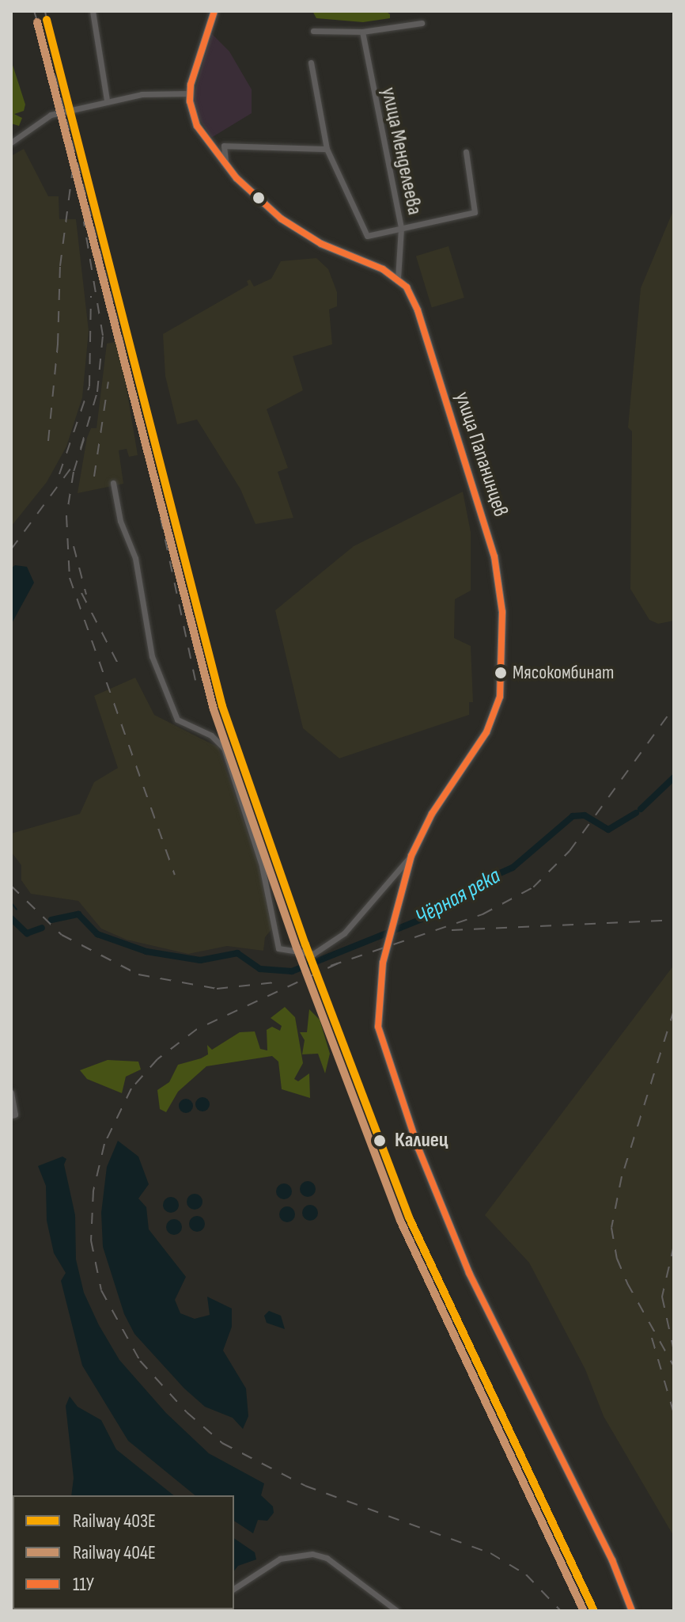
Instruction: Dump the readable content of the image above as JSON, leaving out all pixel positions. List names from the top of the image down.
{
  "streets": {
    "main road": ["улица Папанинцев"],
    "street": ["улица Менделеева"]
  },
  "crossings": [
    ["улица Менделеева", "улица Папанинцев"]
  ],
  "water": ["Чёрная река"],
  "places": ["Мясокомбинат", "Калиец"],
  "lines": ["transit line 11У", "rail line 403Е", "rail line 404Е"],
  "legend": ["Railway 403Е", "Railway 404Е", "11У"]
}
